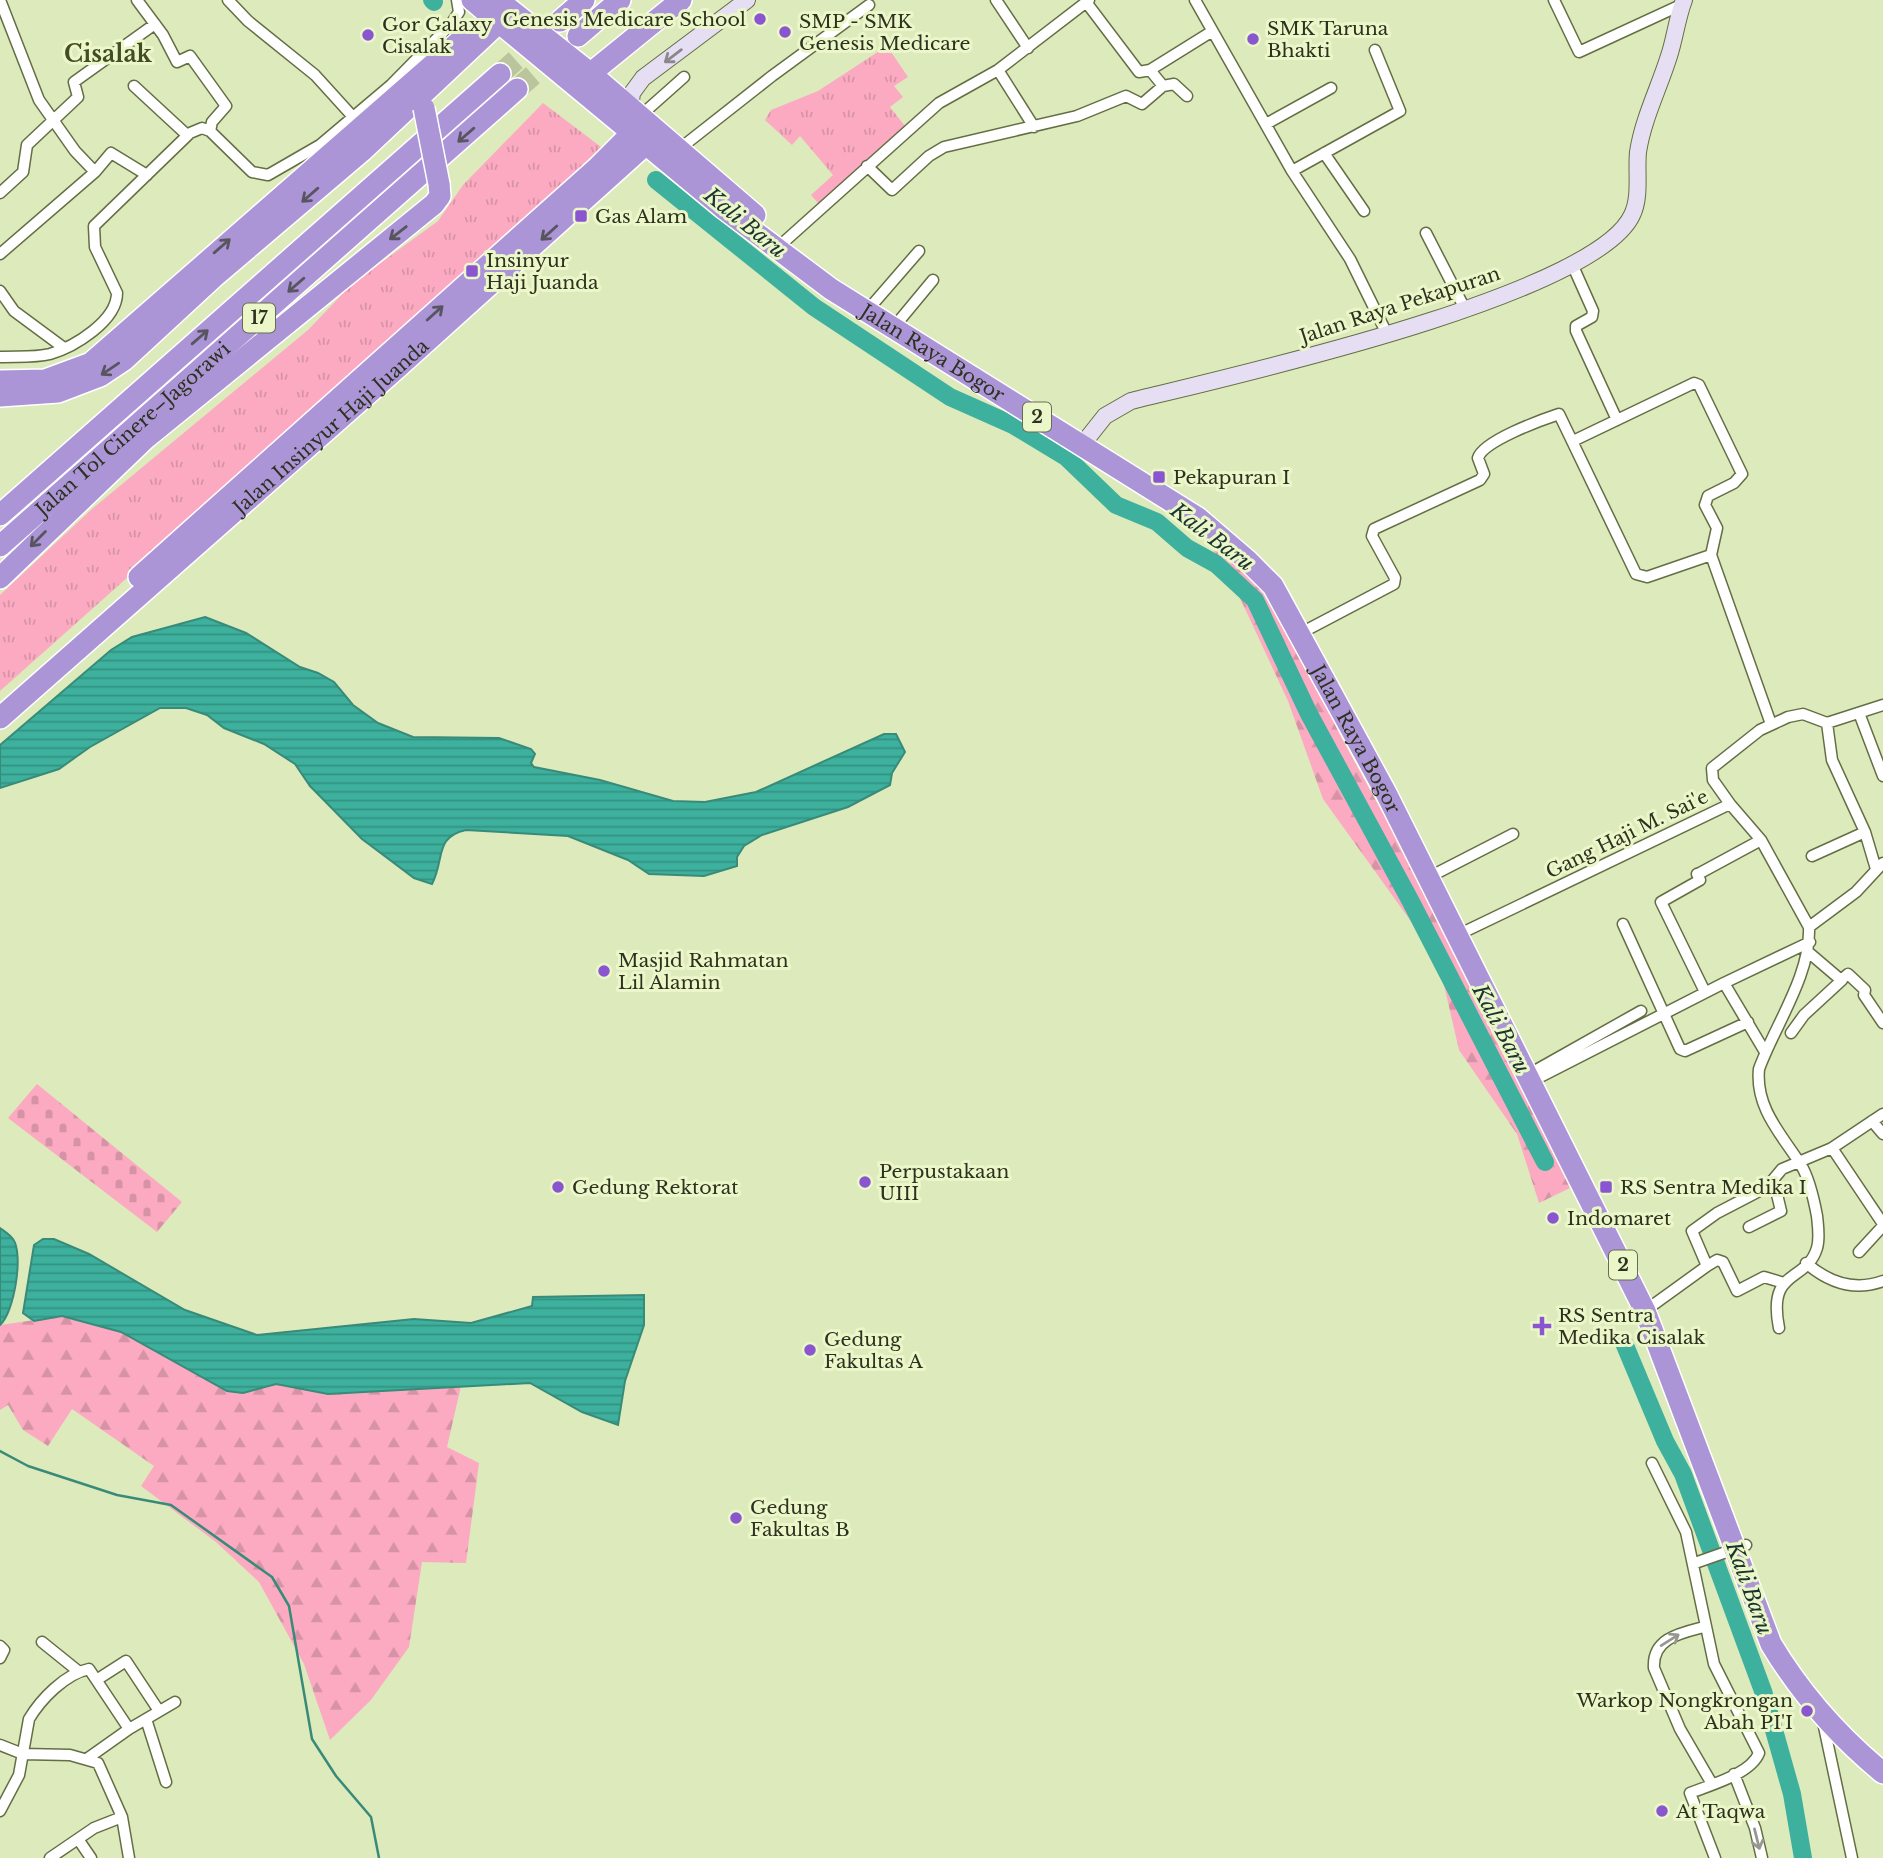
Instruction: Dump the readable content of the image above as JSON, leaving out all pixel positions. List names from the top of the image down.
{
  "streets": {
    "highway": [
      "17",
      "Jalan Raya Bogor",
      "2",
      "Jalan Insinyur Haji Juanda",
      "Jalan Tol Cinere–Jagorawi"
    ],
    "main road": ["Jalan Raya Pekapuran"],
    "street": ["Gang Haji M. Sai'e"]
  },
  "crossings": [
    ["Jalan Raya Pekapuran", "Jalan Raya Bogor"],
    ["Jalan Raya Bogor", "Jalan Insinyur Haji Juanda"],
    ["Jalan Raya Bogor", "Gang Haji M. Sai'e"]
  ],
  "districts": ["Cisalak"],
  "water": ["Kali Baru"],
  "places": {
    "other": [
      "Genesis Medicare School",
      "SMP - SMK Genesis Medicare",
      "Gor Galaxy Cisalak",
      "SMK Taruna Bhakti",
      "Masjid Rahmatan Lil Alamin",
      "Perpustakaan UIII",
      "Gedung Rektorat",
      "Indomaret",
      "Gedung Fakultas A",
      "Gedung Fakultas B",
      "Warkop Nongkrongan Abah PI'I",
      "At Taqwa"
    ],
    "transit": [
      "Gas Alam",
      "Insinyur Haji Juanda",
      "Pekapuran I",
      "RS Sentra Medika I"
    ],
    "health": ["RS Sentra Medika Cisalak"]
  }
}
